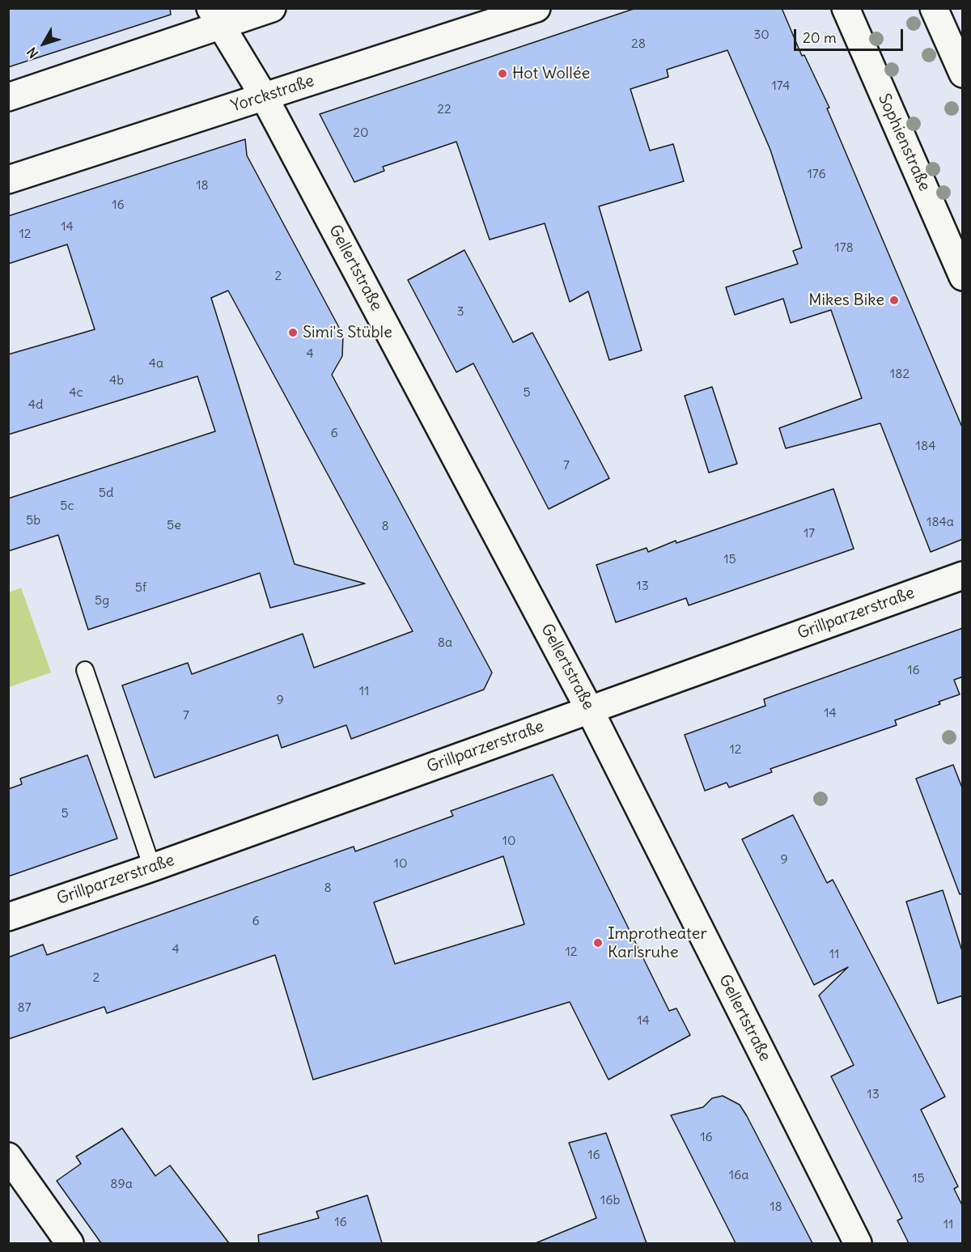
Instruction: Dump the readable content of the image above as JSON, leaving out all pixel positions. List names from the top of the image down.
{
  "streets": {
    "street": [
      "Yorckstraße",
      "Sophienstraße",
      "Gellertstraße",
      "Grillparzerstraße"
    ]
  },
  "crossings": [
    ["Yorckstraße", "Gellertstraße"],
    ["Gellertstraße", "Grillparzerstraße"]
  ],
  "places": [
    "Hot Wollée",
    "Mikes Bike",
    "Simi's Stüble",
    "Improtheater Karlsruhe"
  ],
  "house_numbers": [
    "30",
    "28",
    "174",
    "22",
    "20",
    "176",
    "18",
    "16",
    "14",
    "12",
    "178",
    "2",
    "3",
    "4",
    "4a",
    "182",
    "4b",
    "4c",
    "5",
    "4d",
    "6",
    "184",
    "7",
    "5d",
    "5c",
    "5b",
    "184a",
    "5e",
    "8",
    "17",
    "15",
    "13",
    "5f",
    "5g",
    "8a",
    "16",
    "11",
    "9",
    "14",
    "7",
    "12",
    "5",
    "10",
    "9",
    "10",
    "8",
    "6",
    "4",
    "12",
    "11",
    "2",
    "87",
    "14",
    "13",
    "16",
    "16",
    "16a",
    "15",
    "89a",
    "16b",
    "18",
    "16",
    "11"
  ],
  "scale_bar": "20 m",
  "north": "bottom left"
}
